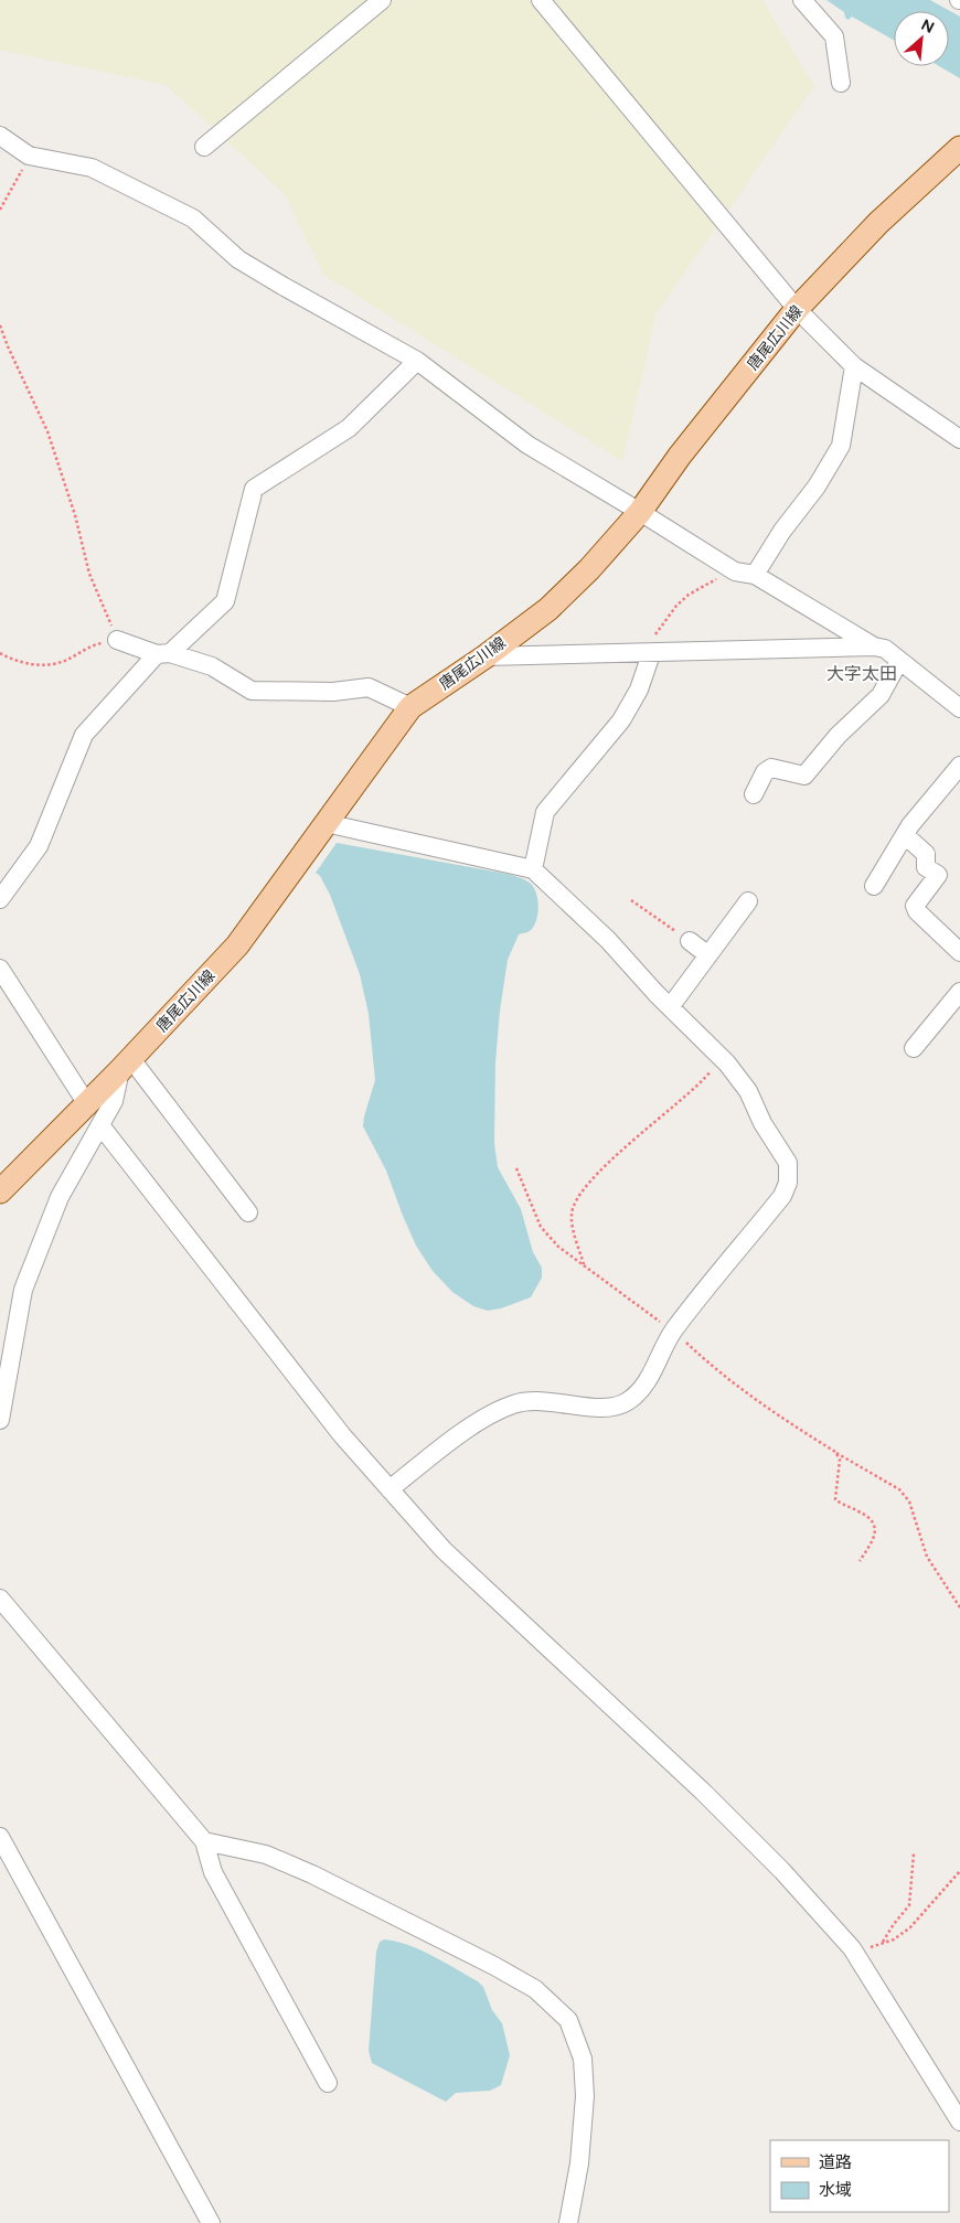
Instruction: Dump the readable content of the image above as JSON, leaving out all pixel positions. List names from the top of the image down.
{
  "streets": {
    "main road": ["唐尾広川線"]
  },
  "districts": ["大字太田"],
  "legend": ["道路", "水域"],
  "north": "top right"
}
